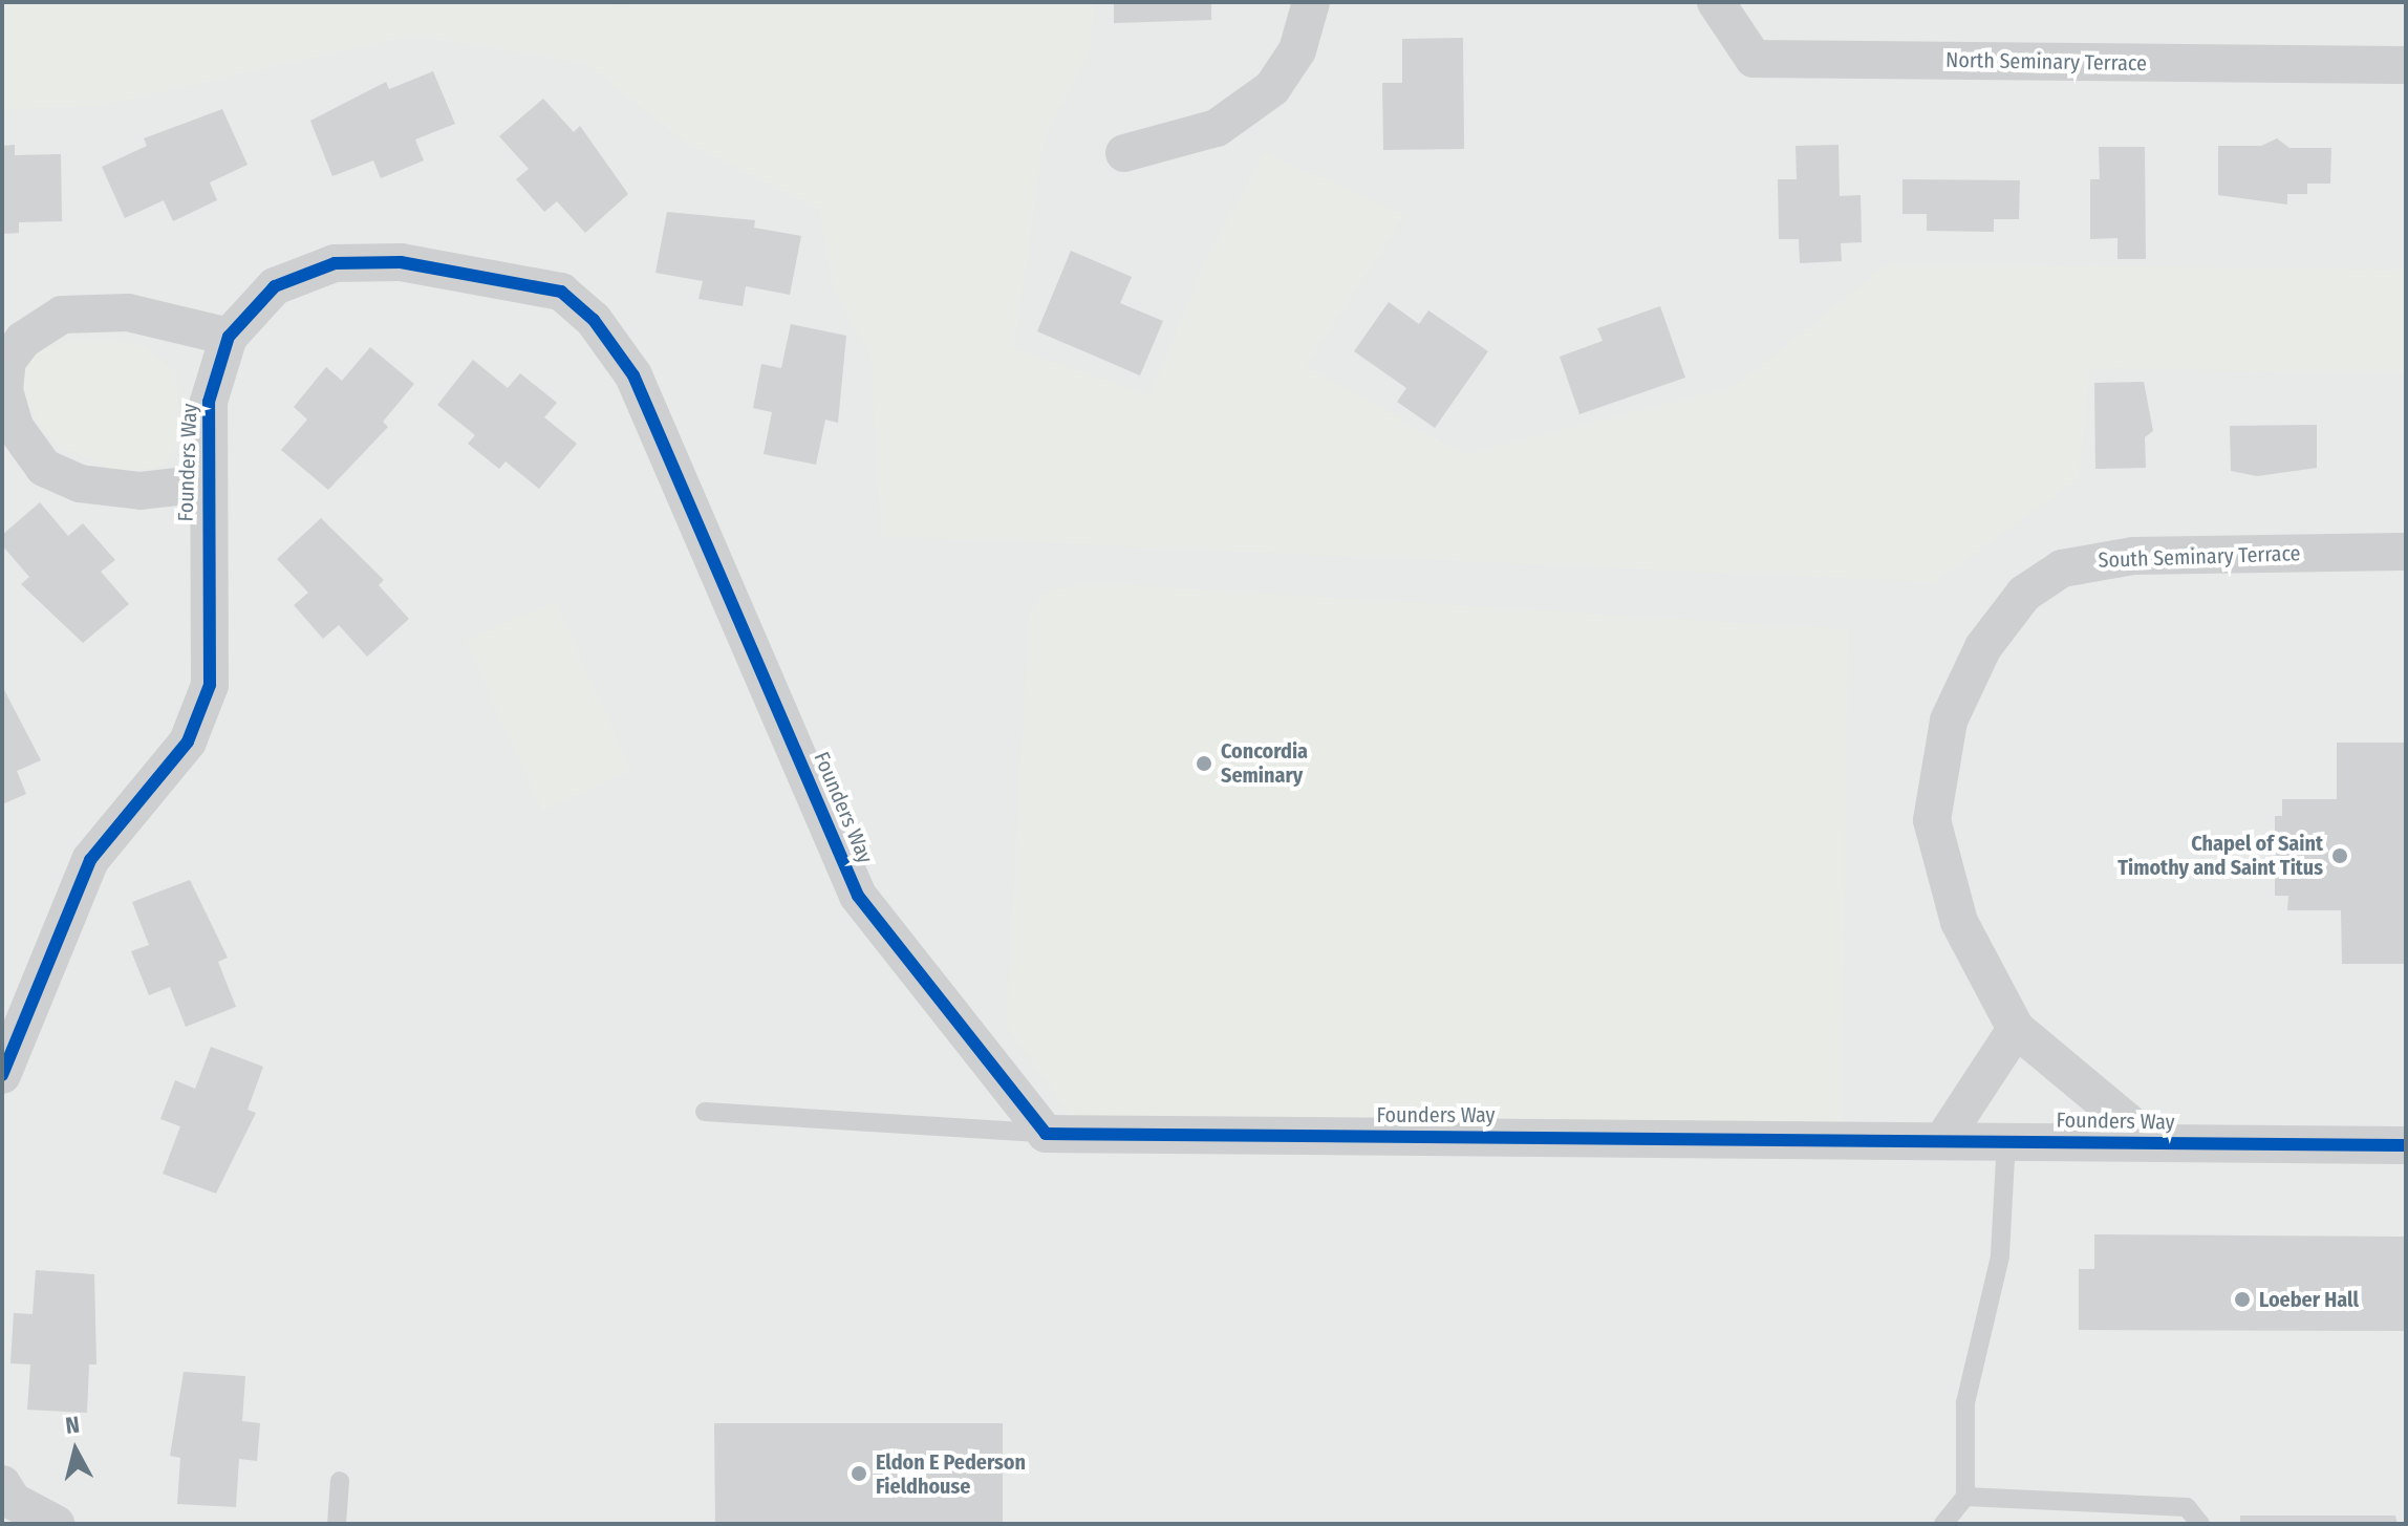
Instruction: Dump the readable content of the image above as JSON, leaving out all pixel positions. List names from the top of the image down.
{
  "streets": {
    "street": ["North Seminary Terrace", "Founders Way", "South Seminary Terrace"]
  },
  "crossings": [
    ["Founders Way", "South Seminary Terrace"]
  ],
  "places": [
    "Concordia Seminary",
    "Chapel of Saint Timothy and Saint Titus",
    "Loeber Hall",
    "Eldon E Pederson Fieldhouse"
  ],
  "north": "top"
}
